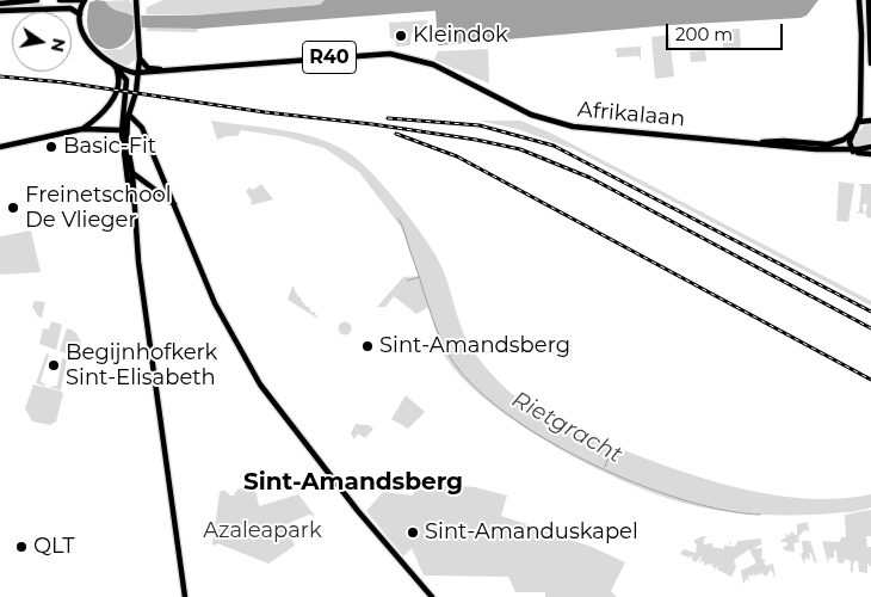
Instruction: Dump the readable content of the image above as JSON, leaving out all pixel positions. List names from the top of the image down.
{
  "streets": {
    "main road": ["R40", "Afrikalaan"]
  },
  "crossings": [
    ["R40", "Afrikalaan"]
  ],
  "districts": ["Sint-Amandsberg"],
  "water": ["Rietgracht"],
  "parks": ["Azaleapark"],
  "places": [
    "Kleindok",
    "Basic-Fit",
    "Freinetschool De Vlieger",
    "Sint-Amandsberg",
    "Begijnhofkerk Sint-Elisabeth",
    "Sint-Amanduskapel",
    "QLT"
  ],
  "scale_bar": "200 m",
  "north": "right"
}
